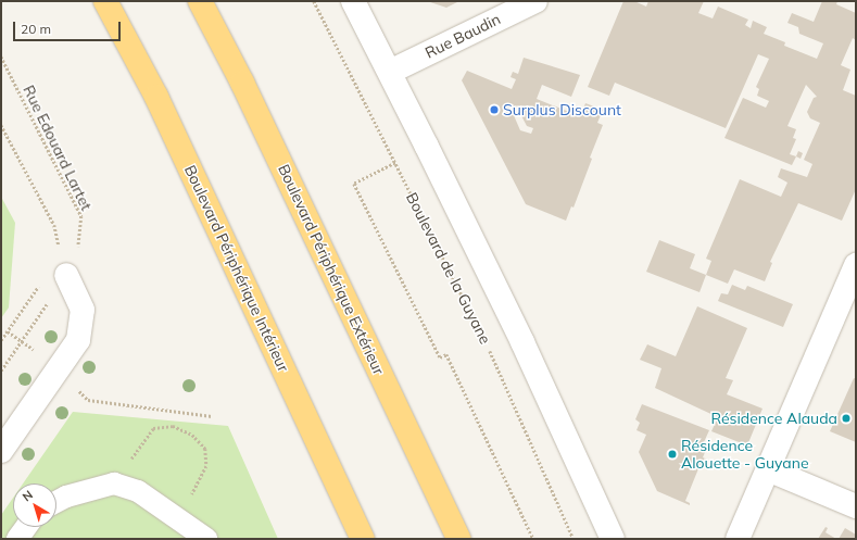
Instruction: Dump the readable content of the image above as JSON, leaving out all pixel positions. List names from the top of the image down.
{
  "streets": {
    "highway": ["Boulevard Périphérique Intérieur", "Boulevard Périphérique Extérieur"],
    "street": ["Rue Baudin"],
    "path": ["Rue Edouard Lartet", "Boulevard de la Guyane"]
  },
  "places": ["Surplus Discount", "Résidence Alauda", "Résidence Alouette - Guyane"],
  "scale_bar": "20 m",
  "north": "top left"
}
